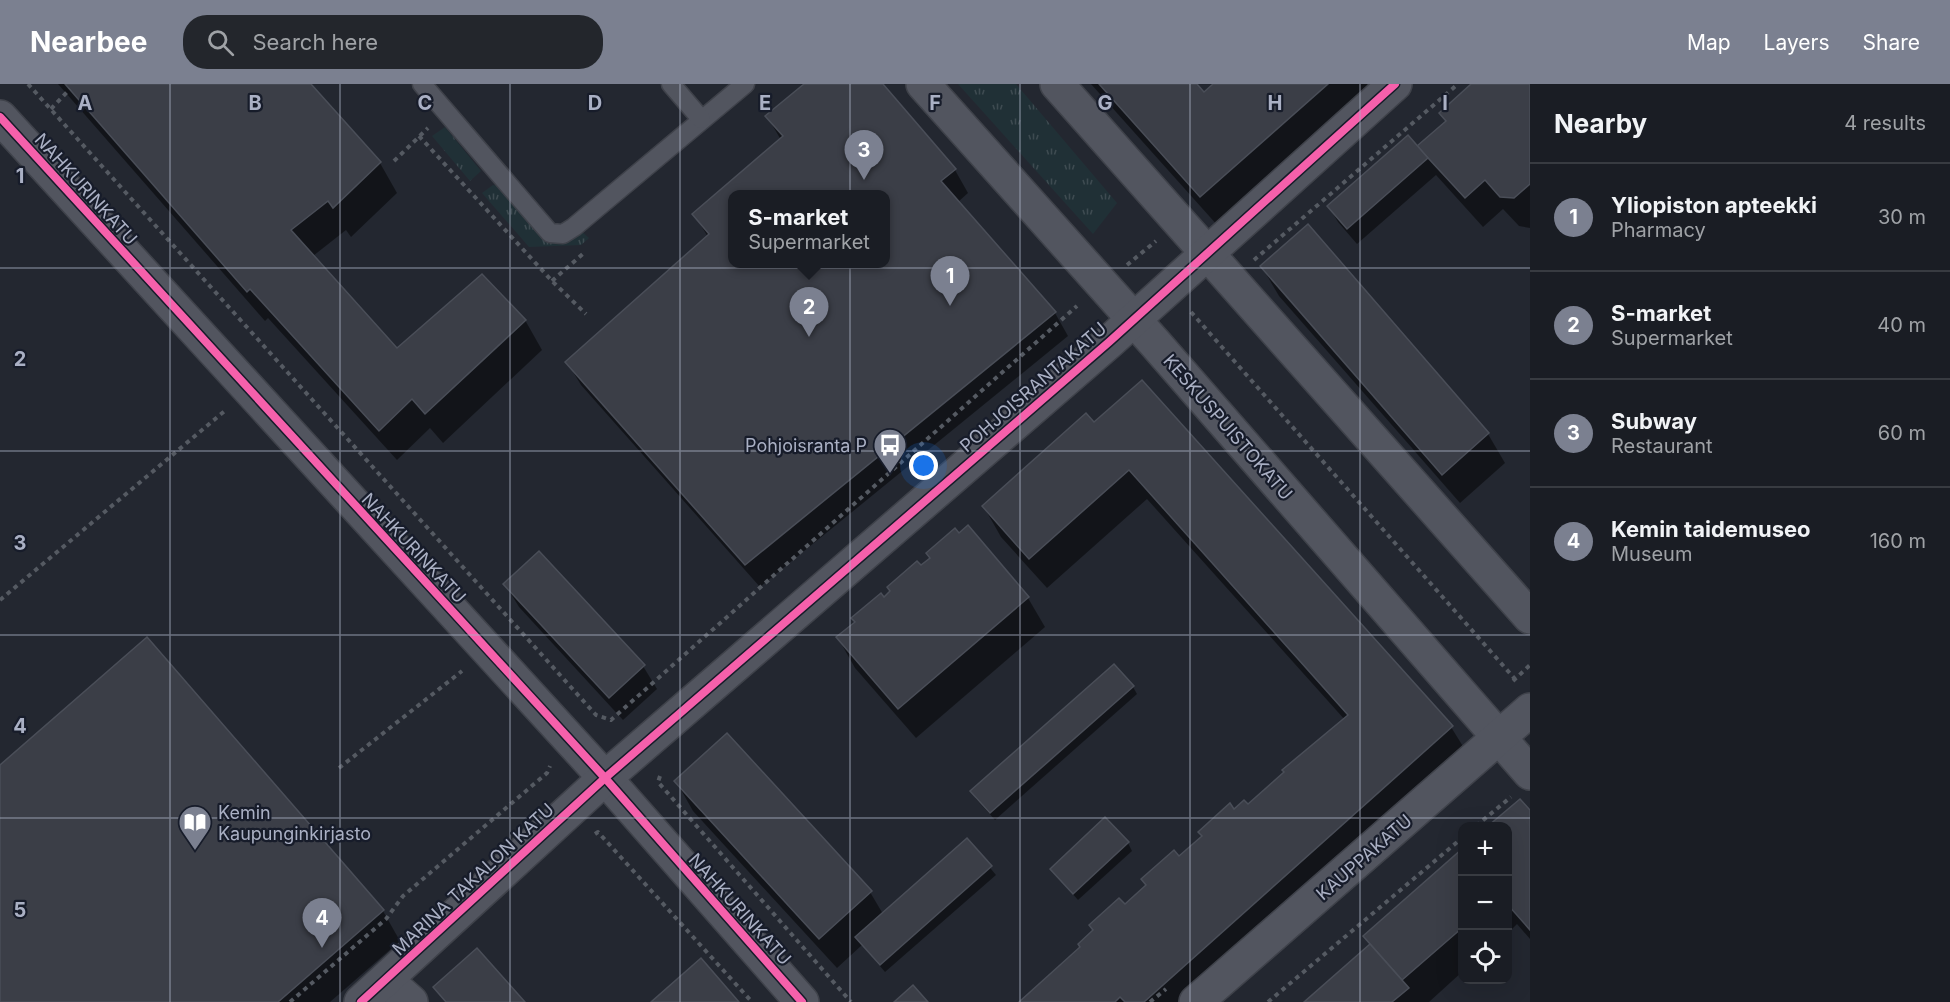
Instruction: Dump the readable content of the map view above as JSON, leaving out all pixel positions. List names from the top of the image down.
{
  "streets": {
    "street": [
      "NAHKURINKATU",
      "POHJOISRANTAKATU",
      "KESKUSPUISTOKATU",
      "KAUPPAKATU",
      "MARINA TAKALON KATU"
    ]
  },
  "crossings": [
    ["NAHKURINKATU", "POHJOISRANTAKATU"],
    ["NAHKURINKATU", "MARINA TAKALON KATU"],
    ["POHJOISRANTAKATU", "KESKUSPUISTOKATU"],
    ["POHJOISRANTAKATU", "MARINA TAKALON KATU"],
    ["KESKUSPUISTOKATU", "KAUPPAKATU"]
  ],
  "places": {
    "bus stop": ["Pohjoisranta P"],
    "library": ["Kemin Kaupunginkirjasto"]
  },
  "page": {
    "header": "Nearbee",
    "search": "Search here",
    "nav": ["Map", "Layers", "Share"],
    "heading": ["Nearby", "4 results"],
    "pins": [
      "3",
      "1",
      "2",
      "4"
    ],
    "list": [
      {
        "mark": "1",
        "name": "Yliopiston apteekki",
        "note": "Pharmacy",
        "value": "30 m"
      },
      {
        "mark": "2",
        "name": "S-market",
        "note": "Supermarket",
        "value": "40 m"
      },
      {
        "mark": "3",
        "name": "Subway",
        "note": "Restaurant",
        "value": "60 m"
      },
      {
        "mark": "4",
        "name": "Kemin taidemuseo",
        "note": "Museum",
        "value": "160 m"
      }
    ],
    "popup": ["S-market", "Supermarket"],
    "map_buttons": ["+", "−"]
  },
  "grid": {
    "columns": [
      "A",
      "B",
      "C",
      "D",
      "E",
      "F",
      "G",
      "H",
      "I"
    ],
    "rows": [
      "1",
      "2",
      "3",
      "4",
      "5"
    ]
  }
}
